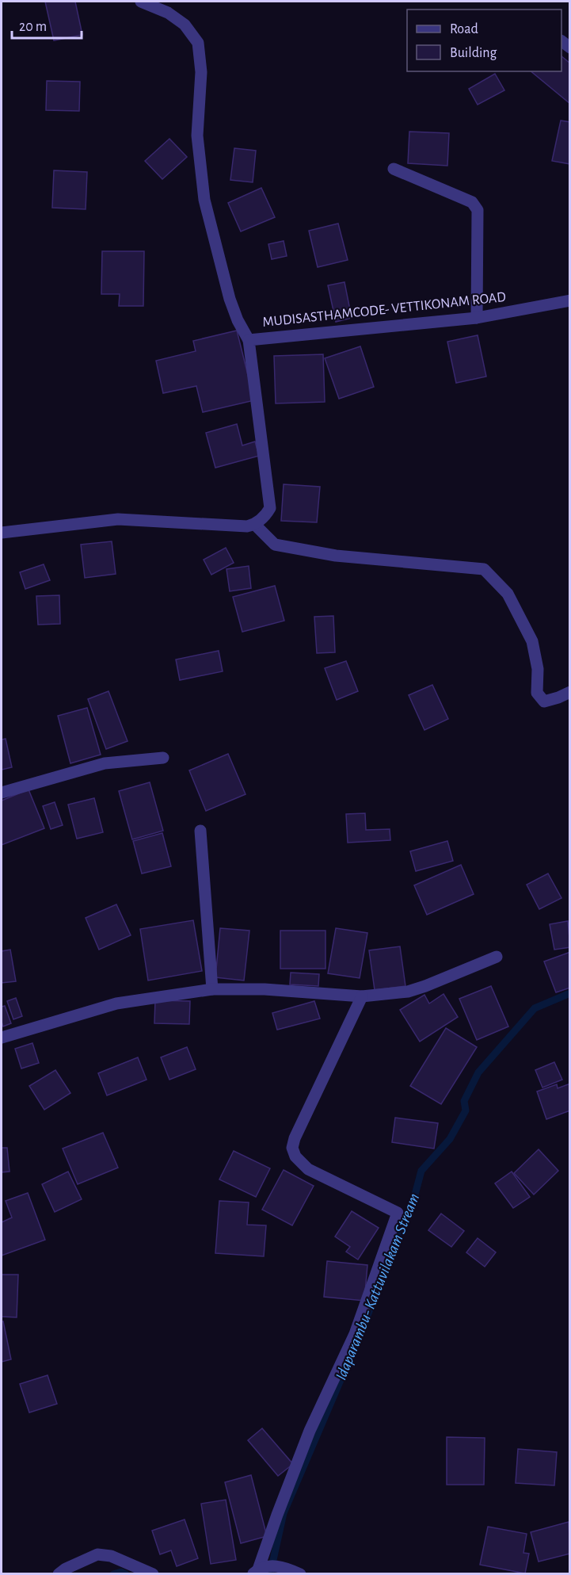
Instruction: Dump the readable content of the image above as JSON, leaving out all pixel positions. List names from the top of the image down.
{
  "streets": {
    "street": ["MUDISASTHAMCODE- VETTIKONAM ROAD"]
  },
  "water": ["Idaparambu- Kattuvilakam Stream"],
  "legend": ["Road", "Building"],
  "scale_bar": "20 m"
}
